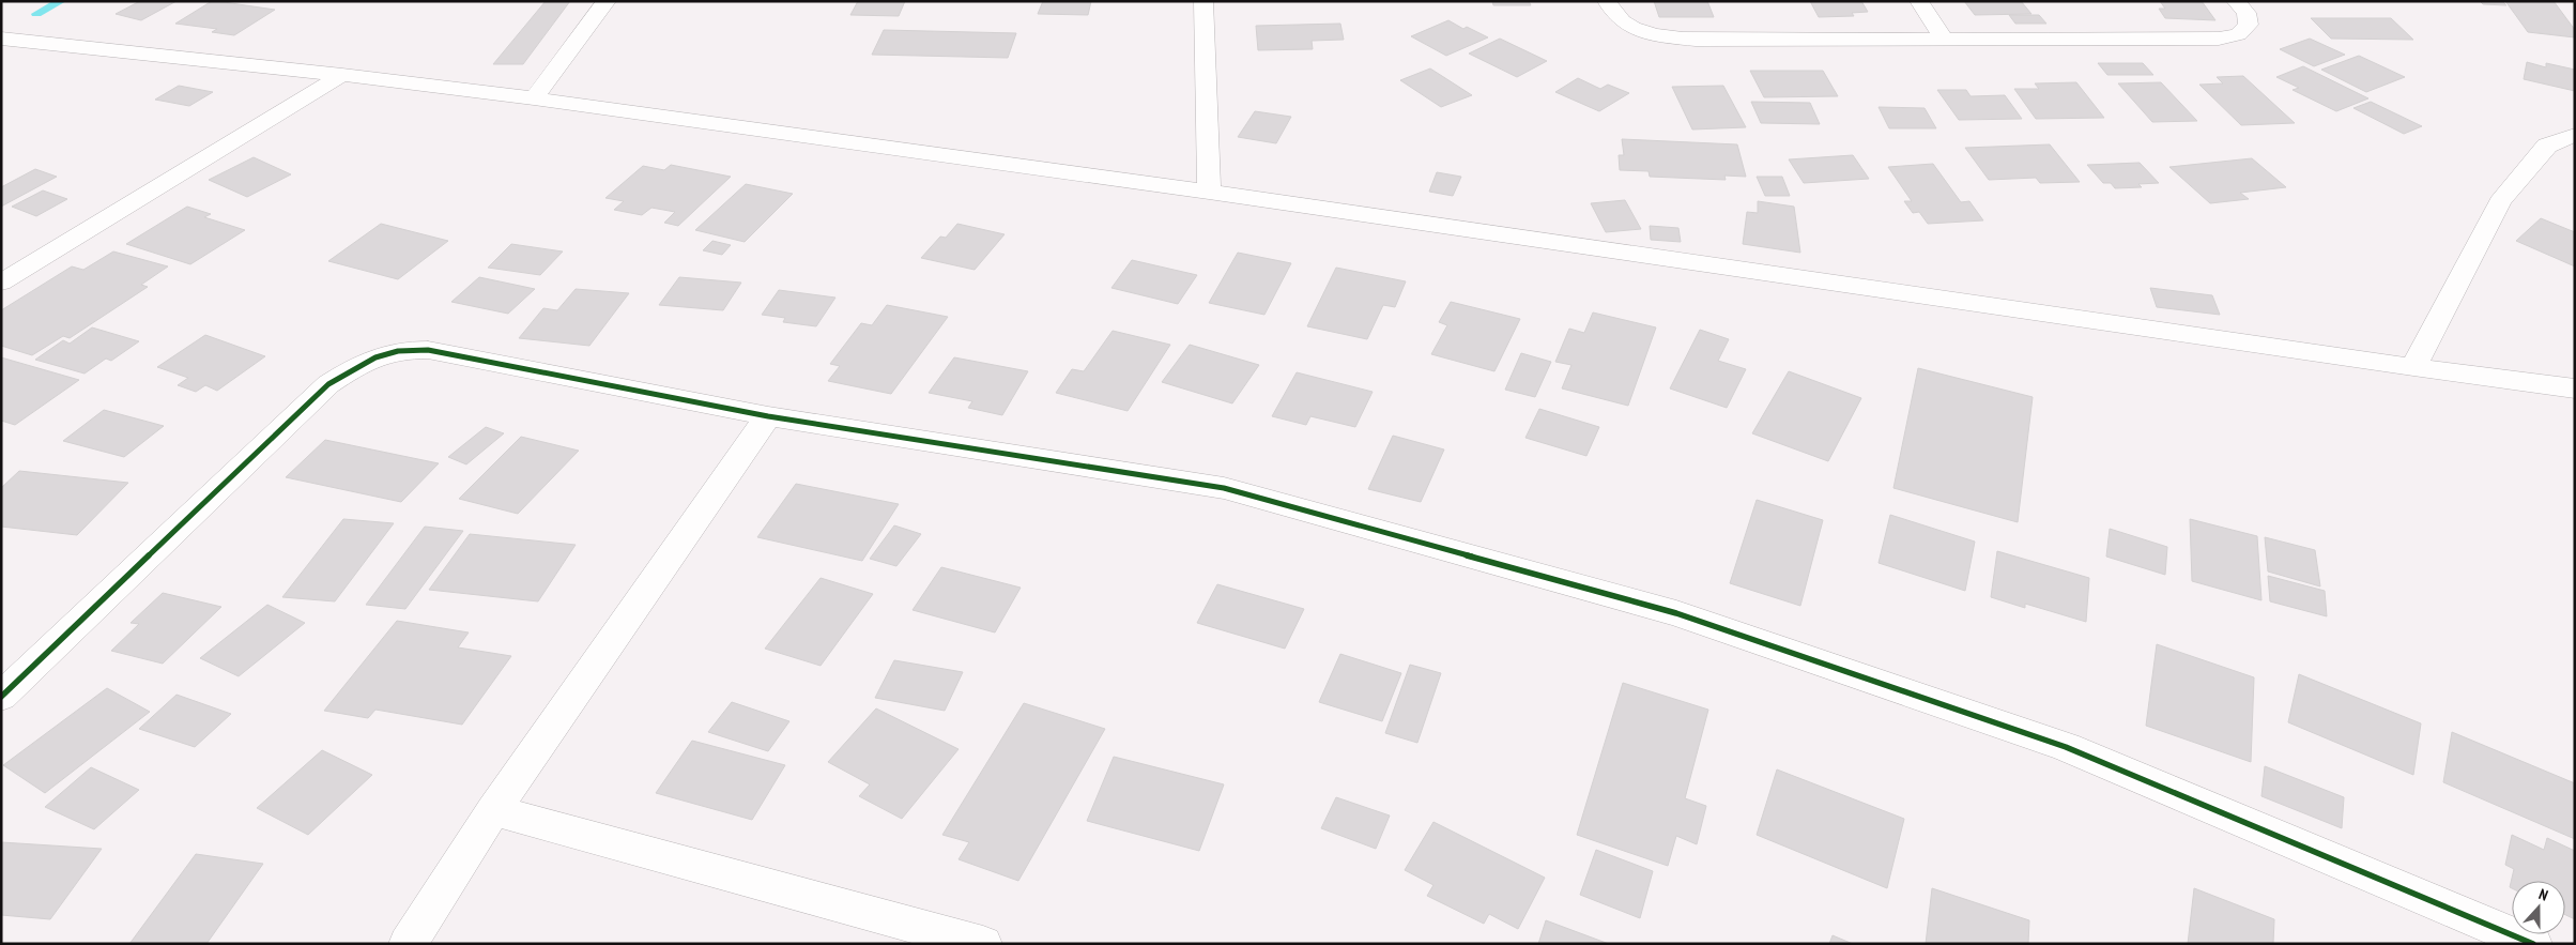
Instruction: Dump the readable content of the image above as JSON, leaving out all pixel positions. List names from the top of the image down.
{
  "north": "top"
}
